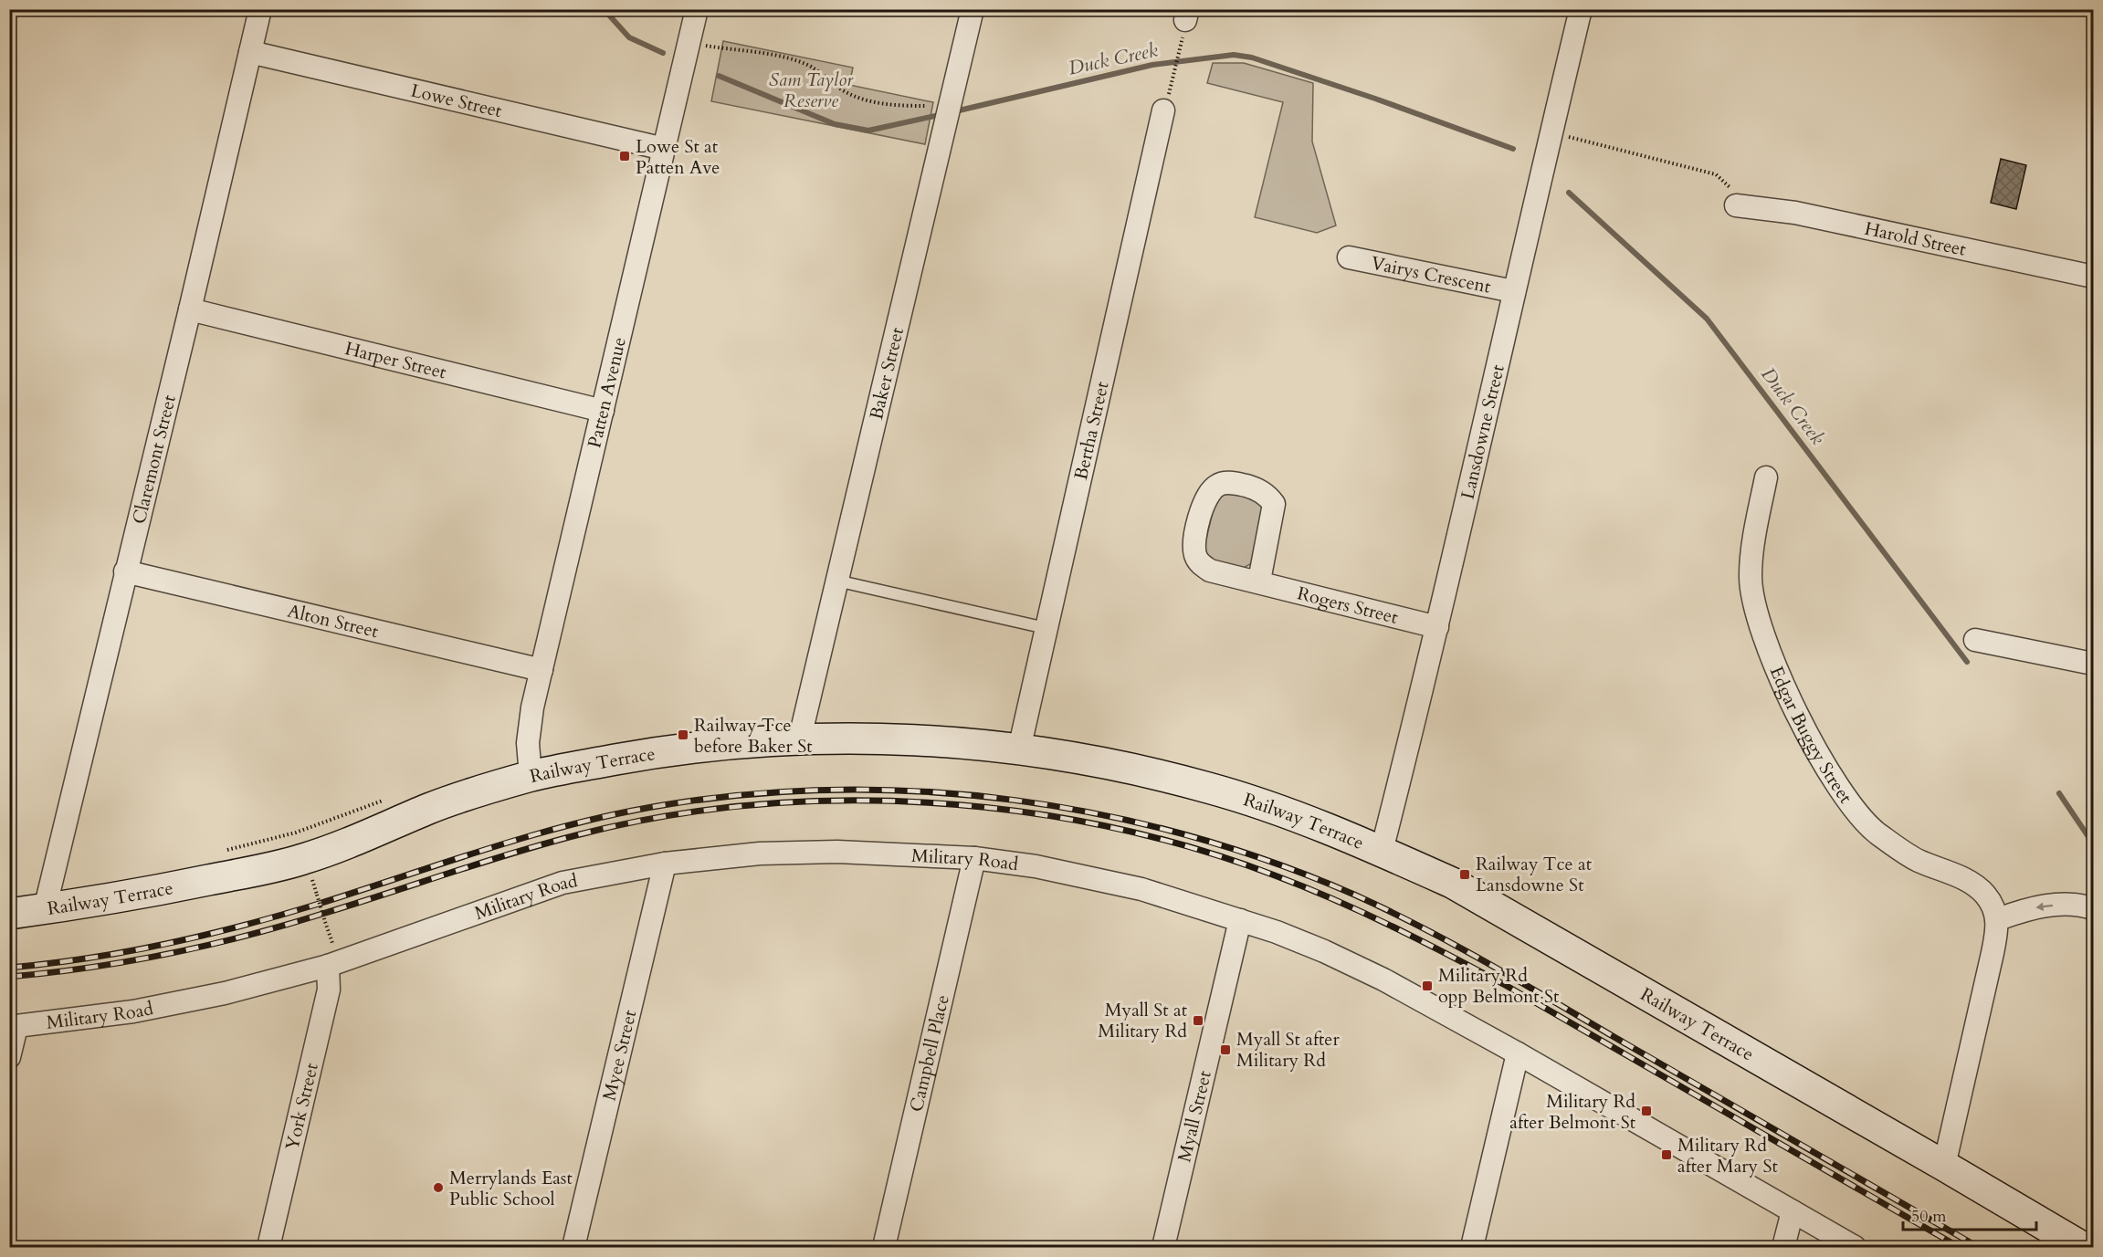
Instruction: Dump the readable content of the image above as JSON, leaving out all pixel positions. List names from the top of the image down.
{
  "streets": {
    "main road": ["Railway Terrace"],
    "street": [
      "Lowe Street",
      "Harold Street",
      "Vairys Crescent",
      "Harper Street",
      "Baker Street",
      "Patten Avenue",
      "Bertha Street",
      "Lansdowne Street",
      "Claremont Street",
      "Rogers Street",
      "Alton Street",
      "Edgar Buggy Street",
      "Military Road",
      "Campbell Place",
      "Myee Street",
      "York Street",
      "Myall Street"
    ]
  },
  "crossings": [
    ["Lowe Street", "Patten Avenue"],
    ["Lowe Street", "Claremont Street"],
    ["Vairys Crescent", "Lansdowne Street"],
    ["Harper Street", "Patten Avenue"],
    ["Harper Street", "Claremont Street"],
    ["Baker Street", "Railway Terrace"],
    ["Patten Avenue", "Alton Street"],
    ["Patten Avenue", "Railway Terrace"],
    ["Bertha Street", "Railway Terrace"],
    ["Lansdowne Street", "Rogers Street"],
    ["Lansdowne Street", "Railway Terrace"],
    ["Claremont Street", "Alton Street"],
    ["Claremont Street", "Railway Terrace"],
    ["Military Road", "Campbell Place"],
    ["Military Road", "Myee Street"],
    ["Military Road", "York Street"],
    ["Military Road", "Myall Street"]
  ],
  "water": ["Duck Creek"],
  "parks": ["Sam Taylor Reserve"],
  "places": {
    "transit": [
      "Lowe St at Patten Ave",
      "Railway Tce before Baker St",
      "Railway Tce at Lansdowne St",
      "Military Rd opp Belmont St",
      "Myall St at Military Rd",
      "Myall St after Military Rd",
      "Military Rd after Belmont St",
      "Military Rd after Mary St"
    ],
    "other": ["Merrylands East Public School"]
  },
  "scale_bar": "50 m"
}
